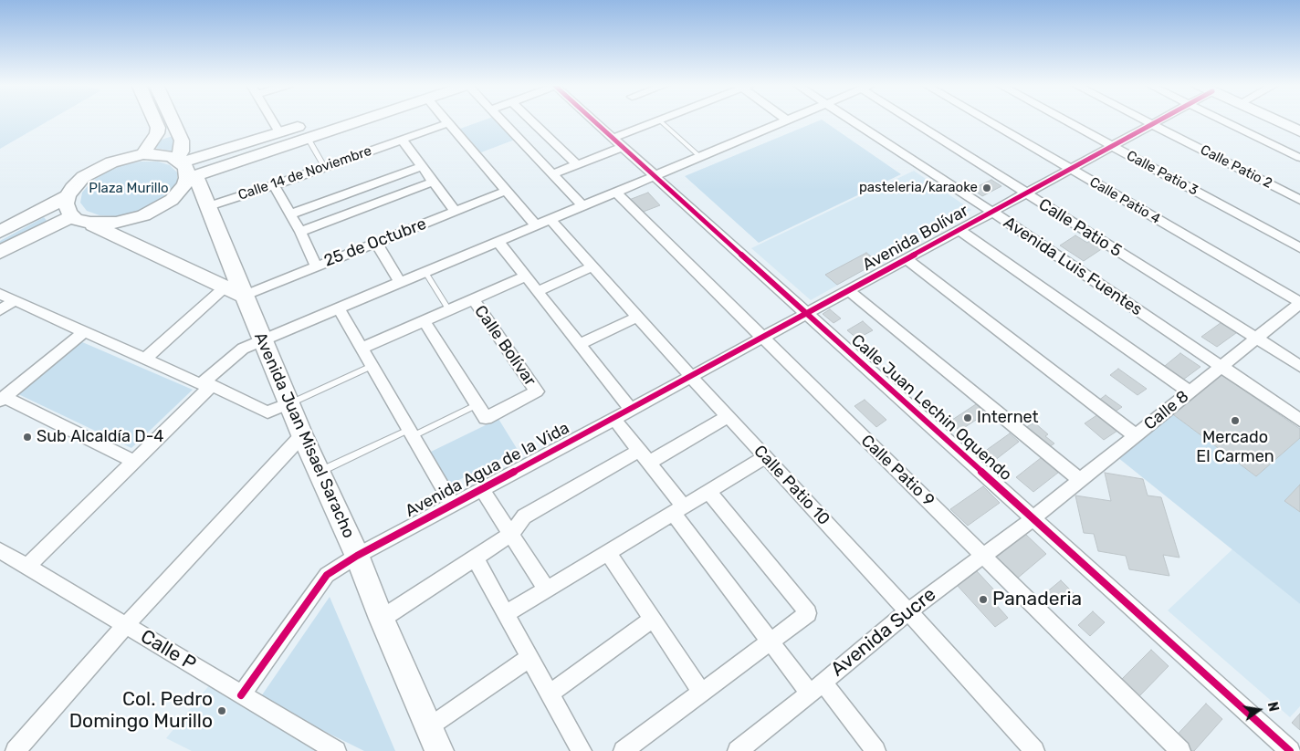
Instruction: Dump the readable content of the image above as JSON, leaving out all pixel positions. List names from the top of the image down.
{
  "streets": {
    "street": [
      "Calle Patio 2",
      "Calle 14 de Noviembre",
      "Calle Patio 3",
      "Calle Patio 4",
      "Calle Patio 5",
      "Avenida Bolívar",
      "25 de Octubre",
      "Avenida Luis Fuentes",
      "Calle Bolívar",
      "Calle Juan Lechin Oquendo",
      "Calle 8",
      "Avenida Juan Misael Saracho",
      "Avenida Agua de la Vida",
      "Calle Patio 9",
      "Calle Patio 10",
      "Avenida Sucre",
      "Calle P"
    ]
  },
  "crossings": [
    ["Calle Patio 2", "Avenida Bolívar"],
    ["Calle 14 de Noviembre", "Avenida Juan Misael Saracho"],
    ["Calle 14 de Noviembre", "Calle Patio 10"],
    ["Calle Patio 3", "Avenida Bolívar"],
    ["Calle Patio 4", "Avenida Bolívar"],
    ["Calle Patio 4", "Calle 8"],
    ["Calle Patio 5", "Avenida Bolívar"],
    ["Calle Patio 5", "Calle 8"],
    ["Avenida Bolívar", "Avenida Luis Fuentes"],
    ["Avenida Bolívar", "Calle Juan Lechin Oquendo"],
    ["Avenida Bolívar", "Avenida Agua de la Vida"],
    ["Avenida Bolívar", "Calle Patio 9"],
    ["Avenida Bolívar", "Calle Patio 10"],
    ["25 de Octubre", "Avenida Juan Misael Saracho"],
    ["25 de Octubre", "Calle Patio 10"],
    ["Avenida Luis Fuentes", "Calle 8"],
    ["Calle Juan Lechin Oquendo", "Calle 8"],
    ["Calle Juan Lechin Oquendo", "Avenida Sucre"],
    ["Calle 8", "Avenida Sucre"],
    ["Avenida Juan Misael Saracho", "Avenida Agua de la Vida"],
    ["Avenida Agua de la Vida", "Calle P"],
    ["Calle Patio 9", "Avenida Sucre"],
    ["Calle Patio 10", "Avenida Sucre"]
  ],
  "parks": ["Plaza Murillo"],
  "places": [
    "pasteleria/karaoke",
    "Internet",
    "Mercado El Carmen",
    "Sub Alcaldía D-4",
    "Panaderia",
    "Col. Pedro Domingo Murillo"
  ],
  "north": "right"
}
